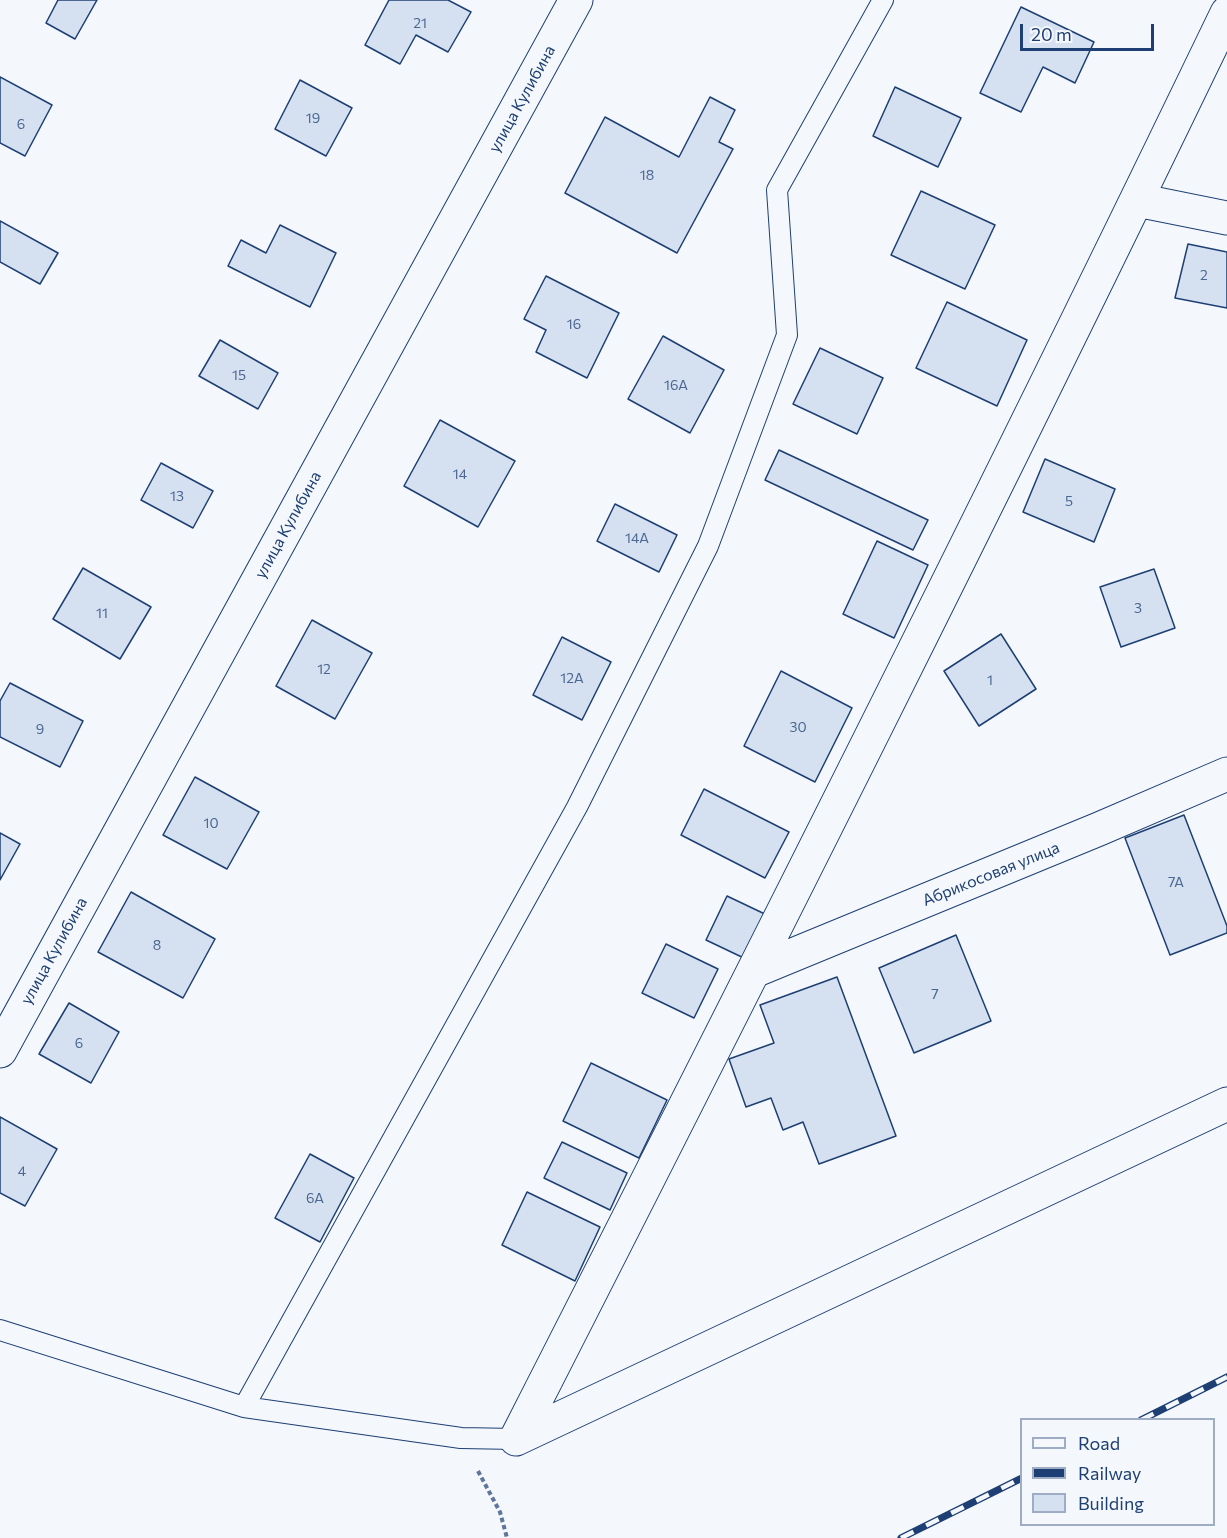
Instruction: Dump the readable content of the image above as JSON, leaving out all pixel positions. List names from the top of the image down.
{
  "streets": {
    "street": ["улица Кулибина", "Абрикосовая улица"]
  },
  "house_numbers": [
    "21",
    "19",
    "6",
    "18",
    "2",
    "16",
    "15",
    "16А",
    "14",
    "13",
    "5",
    "14А",
    "3",
    "11",
    "12",
    "12А",
    "1",
    "30",
    "9",
    "10",
    "7А",
    "8",
    "7",
    "6",
    "4",
    "6А"
  ],
  "legend": ["Road", "Railway", "Building"],
  "scale_bar": "20 m"
}
